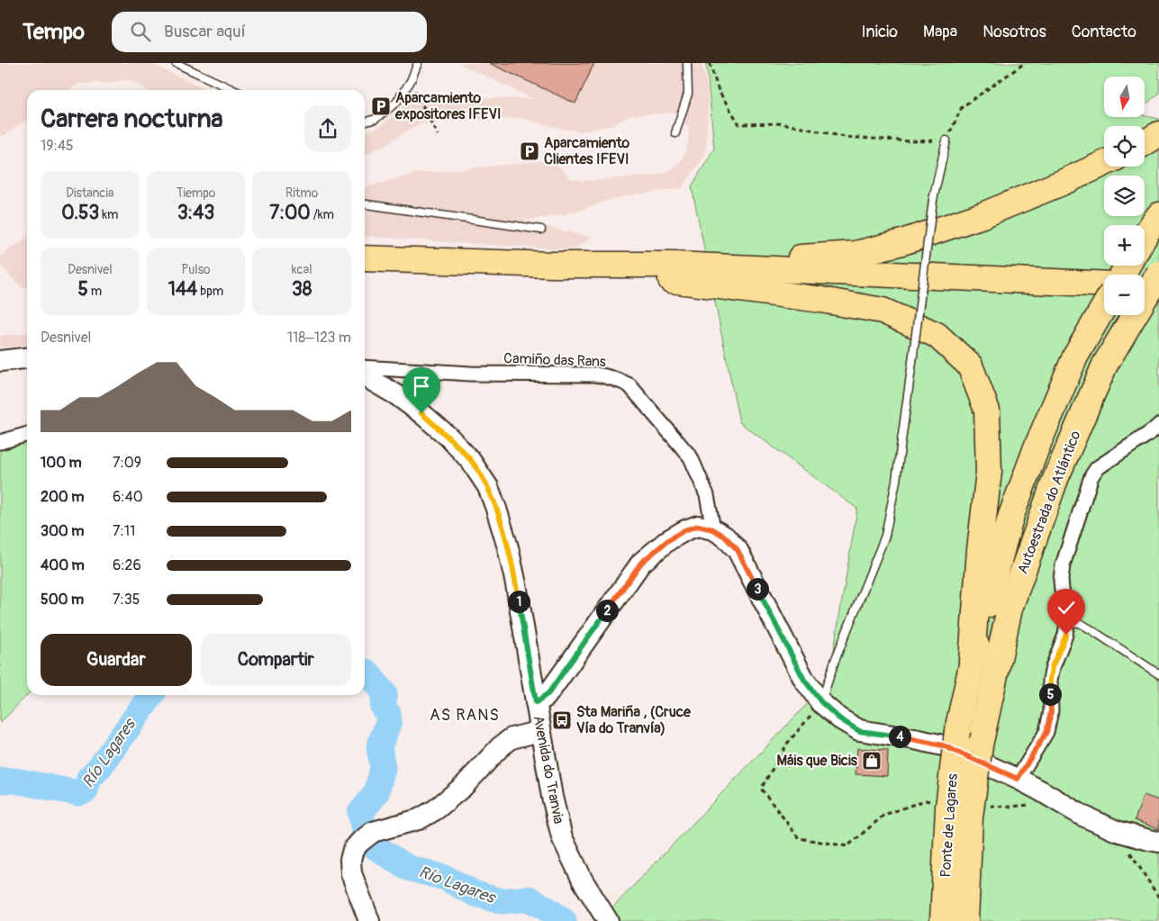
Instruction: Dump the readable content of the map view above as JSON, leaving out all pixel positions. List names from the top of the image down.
{
  "streets": {
    "highway": ["Autoestrada do Atlántico", "Ponte de Lagares"],
    "main road": ["Avenida do Tranvia"],
    "street": ["Camiño das Rans"]
  },
  "crossings": [
    ["Autoestrada do Atlántico", "Ponte de Lagares"]
  ],
  "districts": ["AS RANS"],
  "water": ["Río Lagares"],
  "places": {
    "parking": ["Aparcamiento expositores IFEVI", "Aparcamiento Clientes IFEVI"],
    "bus stop": ["Sta Mariña , (Cruce Vía do Tranvía)"],
    "shop": ["Máis que Bicis"]
  },
  "north": "bottom",
  "page": {
    "header": "Tempo",
    "search": "Buscar aquí",
    "nav": [
      "Inicio",
      "Mapa",
      "Nosotros",
      "Contacto"
    ],
    "map_buttons": ["+", "−"],
    "heading": ["Carrera nocturna", "19:45"],
    "stats": [
      ["Distancia", "0.53 km"],
      ["Tiempo", "3:43"],
      ["Ritmo", "7:00 /km"],
      ["Desnivel", "5 m"],
      ["Pulso", "144 bpm"],
      ["kcal", "38"]
    ],
    "chart": ["Desnivel", "118–123 m"],
    "list": [
      {
        "name": "100 m",
        "note": "7:09"
      },
      {
        "name": "200 m",
        "note": "6:40"
      },
      {
        "name": "300 m",
        "note": "7:11"
      },
      {
        "name": "400 m",
        "note": "6:26"
      },
      {
        "name": "500 m",
        "note": "7:35"
      }
    ],
    "pins": [
      "3",
      "1",
      "2",
      "5",
      "4"
    ],
    "buttons": ["Guardar", "Compartir"]
  }
}
